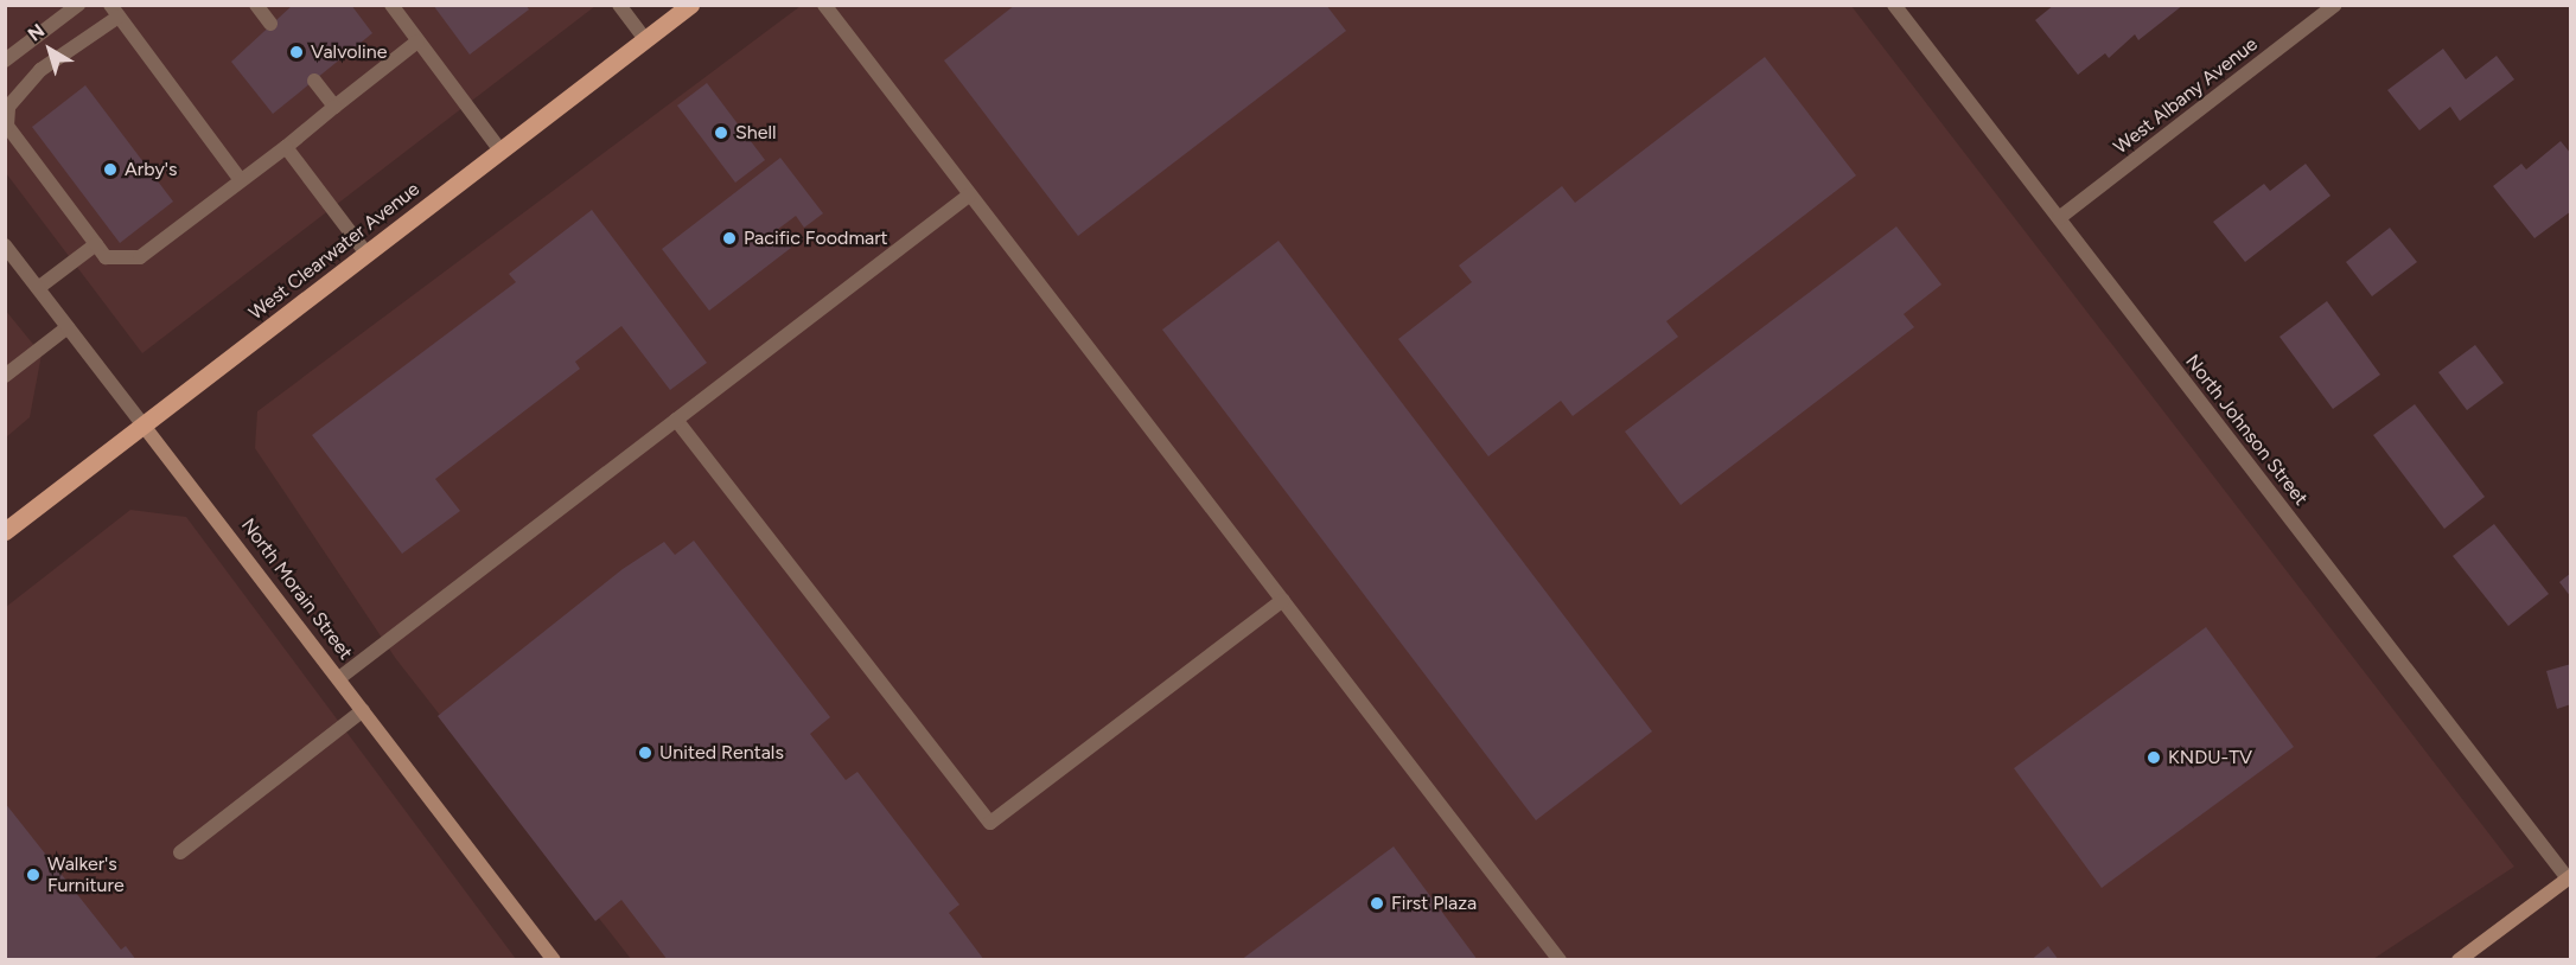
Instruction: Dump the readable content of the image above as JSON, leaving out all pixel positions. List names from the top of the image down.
{
  "streets": {
    "main road": ["West Clearwater Avenue", "North Morain Street"],
    "street": ["West Albany Avenue", "North Johnson Street"]
  },
  "crossings": [
    ["West Albany Avenue", "North Johnson Street"],
    ["West Clearwater Avenue", "North Morain Street"]
  ],
  "places": [
    "Valvoline",
    "Shell",
    "Arby's",
    "Pacific Foodmart",
    "United Rentals",
    "KNDU-TV",
    "Walker's Furniture",
    "First Plaza"
  ],
  "north": "top left"
}
